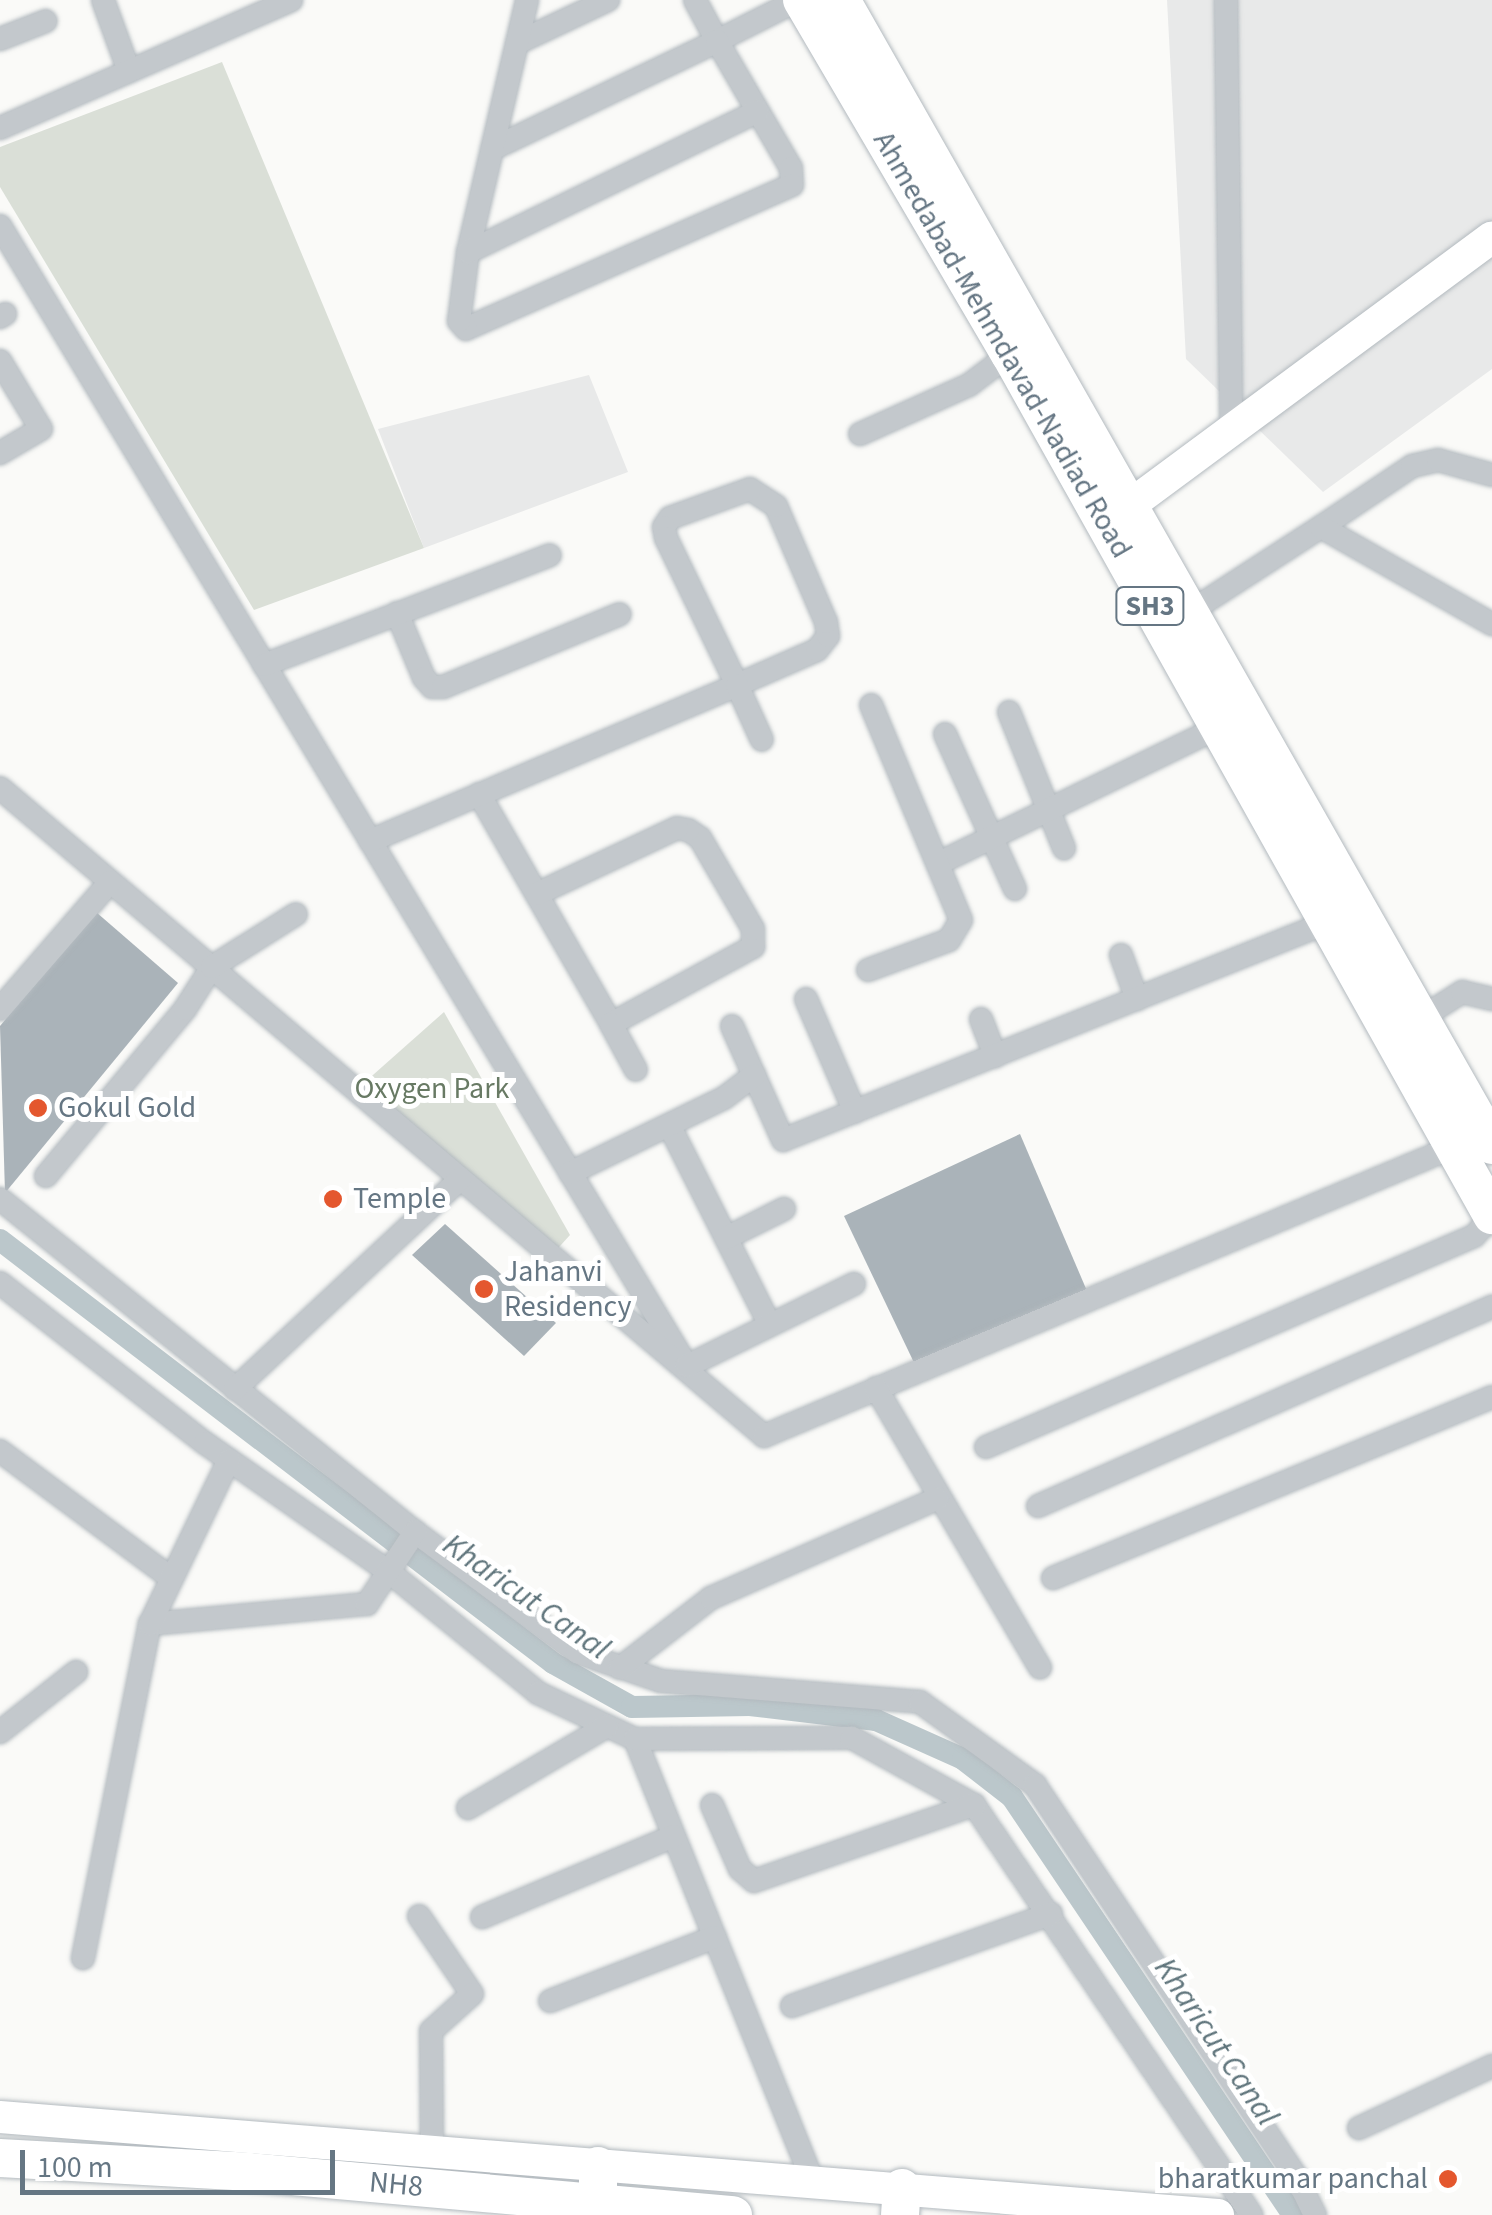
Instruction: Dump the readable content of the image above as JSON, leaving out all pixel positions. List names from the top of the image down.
{
  "streets": {
    "main road": ["Ahmedabad-Mehmdavad-Nadiad Road", "SH3", "NH8"]
  },
  "water": ["Kharicut Canal"],
  "parks": ["Oxygen Park"],
  "places": [
    "Gokul Gold",
    "Temple",
    "Jahanvi Residency",
    "bharatkumar panchal"
  ],
  "scale_bar": "100 m"
}
